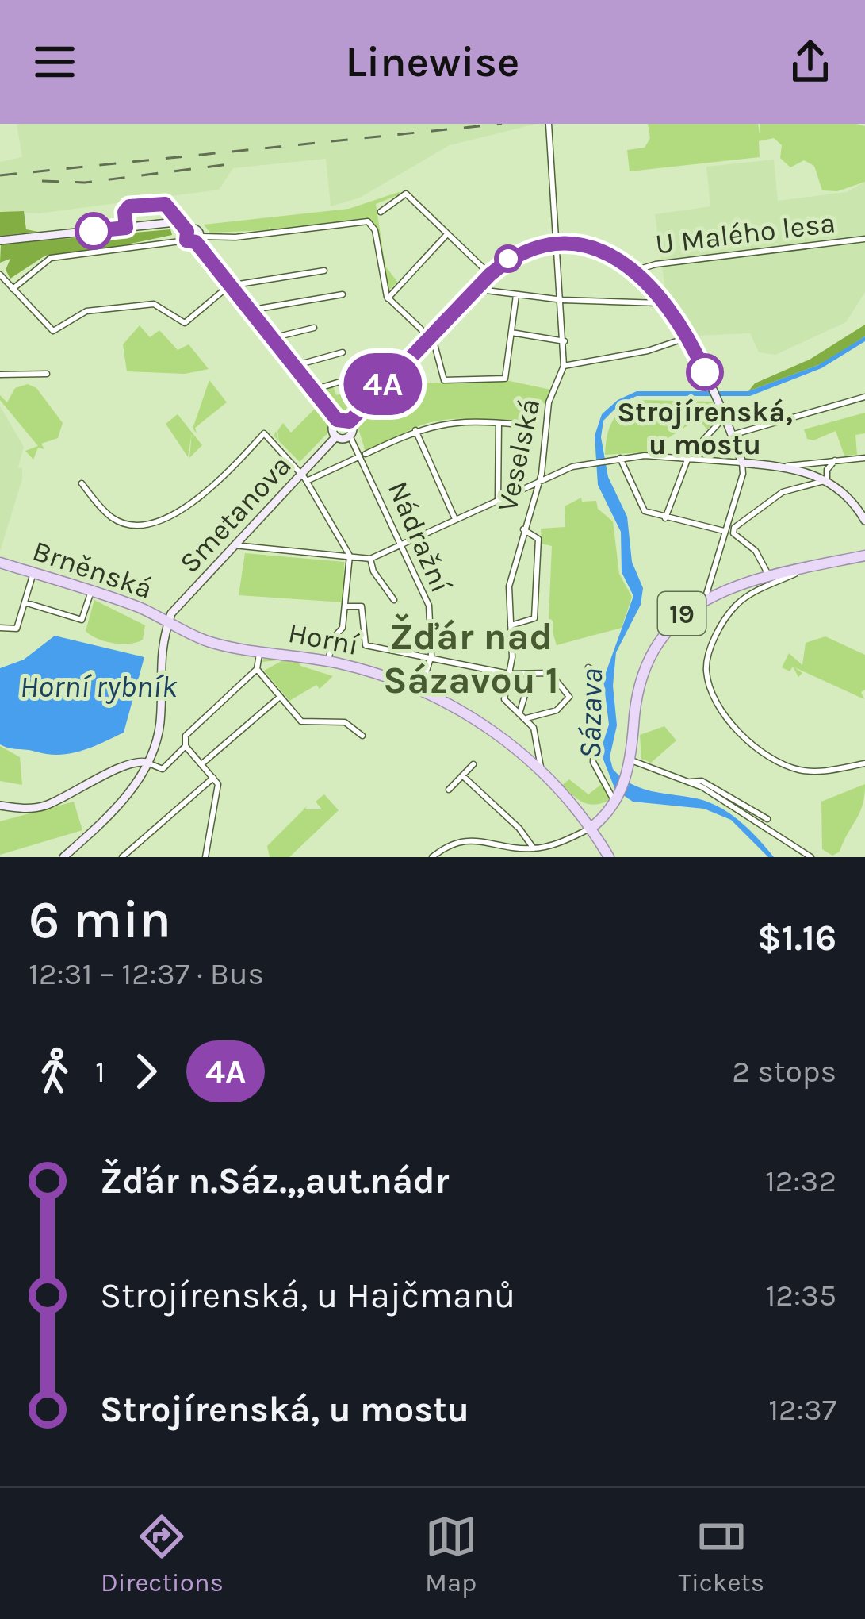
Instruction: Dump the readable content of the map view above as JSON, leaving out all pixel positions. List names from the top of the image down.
{
  "streets": {
    "main road": ["Brněnská", "19", "Horní"],
    "street": [
      "U Malého lesa",
      "Veselská",
      "Smetanova",
      "Nádražní"
    ]
  },
  "crossings": [
    ["Smetanova", "Brněnská"],
    ["Smetanova", "Horní"],
    ["Nádražní", "Horní"],
    ["Brněnská", "Horní"],
    ["19", "Horní"]
  ],
  "districts": ["Žďár nad Sázavou 1"],
  "water": ["Horní rybník", "Sázava"],
  "places": ["Strojírenská, u mostu"],
  "lines": ["bus line 4A"],
  "page": {
    "header": "Linewise",
    "on_map": "4A",
    "heading": ["6 min", "12:31 – 12:37 · Bus", "$1.16"],
    "legs": ["1", "4A", "2 stops"],
    "list": [
      {
        "name": "Žďár n.Sáz.,,aut.nádr",
        "value": "12:32"
      },
      {
        "name": "Strojírenská, u Hajčmanů",
        "value": "12:35"
      },
      {
        "name": "Strojírenská, u mostu",
        "value": "12:37"
      }
    ],
    "tabs": ["Directions", "Map", "Tickets"]
  }
}
